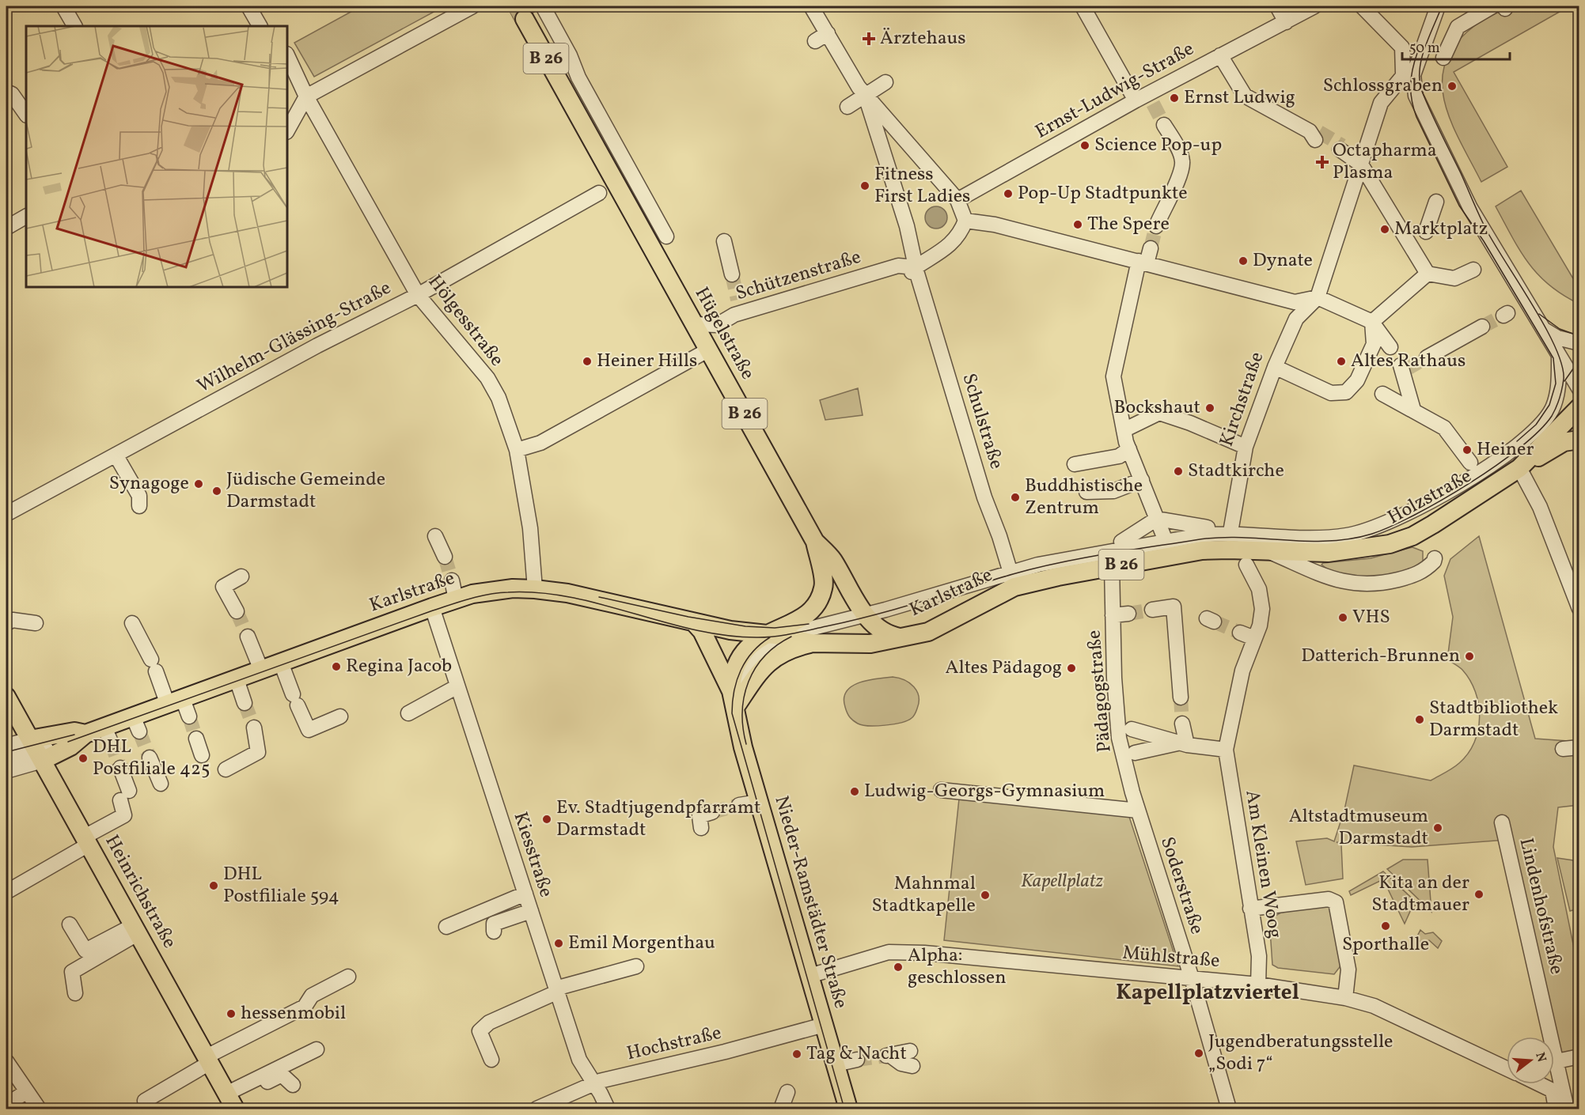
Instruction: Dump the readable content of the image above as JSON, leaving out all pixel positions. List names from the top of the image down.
{
  "streets": {
    "main road": [
      "B 26",
      "Hügelstraße",
      "Holzstraße",
      "Karlstraße",
      "Heinrichstraße",
      "Nieder-Ramstädter Straße"
    ],
    "street": [
      "Ernst-Ludwig-Straße",
      "Schützenstraße",
      "Hölgesstraße",
      "Wilhelm-Glässing-Straße",
      "Kirchstraße",
      "Schulstraße",
      "Pädagogstraße",
      "Kiesstraße",
      "Am Kleinen Woog",
      "Soderstraße",
      "Lindenhofstraße",
      "Mühlstraße",
      "Hochstraße"
    ]
  },
  "crossings": [
    ["B 26", "Schulstraße"],
    ["B 26", "Holzstraße"],
    ["B 26", "Karlstraße"],
    ["B 26", "Pädagogstraße"],
    ["Schützenstraße", "Hügelstraße"],
    ["Schützenstraße", "Schulstraße"],
    ["Hölgesstraße", "Wilhelm-Glässing-Straße"],
    ["Hölgesstraße", "Karlstraße"],
    ["Hügelstraße", "Karlstraße"],
    ["Schulstraße", "Karlstraße"],
    ["Karlstraße", "Kiesstraße"],
    ["Karlstraße", "Heinrichstraße"],
    ["Karlstraße", "Nieder-Ramstädter Straße"],
    ["Pädagogstraße", "Soderstraße"],
    ["Kiesstraße", "Hochstraße"],
    ["Am Kleinen Woog", "Mühlstraße"],
    ["Soderstraße", "Mühlstraße"],
    ["Nieder-Ramstädter Straße", "Mühlstraße"],
    ["Nieder-Ramstädter Straße", "Hochstraße"]
  ],
  "districts": ["Kapellplatzviertel"],
  "parks": ["Kapellplatz"],
  "places": {
    "health": ["Ärztehaus", "Octapharma Plasma"],
    "other": [
      "Schlossgraben",
      "Ernst Ludwig",
      "Science Pop-up",
      "Fitness First Ladies",
      "Pop-Up Stadtpunkte",
      "The Spere",
      "Marktplatz",
      "Dynate",
      "Heiner Hills",
      "Altes Rathaus",
      "Bockshaut",
      "Heiner",
      "Stadtkirche",
      "Synagoge",
      "Jüdische Gemeinde Darmstadt",
      "Buddhistische Zentrum",
      "VHS",
      "Datterich-Brunnen",
      "Regina Jacob",
      "Altes Pädagog",
      "Stadtbibliothek Darmstadt",
      "DHL Postfiliale 425",
      "Ludwig-Georgs-Gymnasium",
      "Ev. Stadtjugendpfarramt Darmstadt",
      "Altstadtmuseum Darmstadt",
      "DHL Postfiliale 594",
      "Kita an der Stadtmauer",
      "Mahnmal Stadtkapelle",
      "Sporthalle",
      "Emil Morgenthau",
      "Alpha: geschlossen",
      "hessenmobil",
      "Jugendberatungsstelle „Sodi 7“",
      "Tag & Nacht"
    ]
  },
  "scale_bar": "50 m",
  "north": "right"
}
